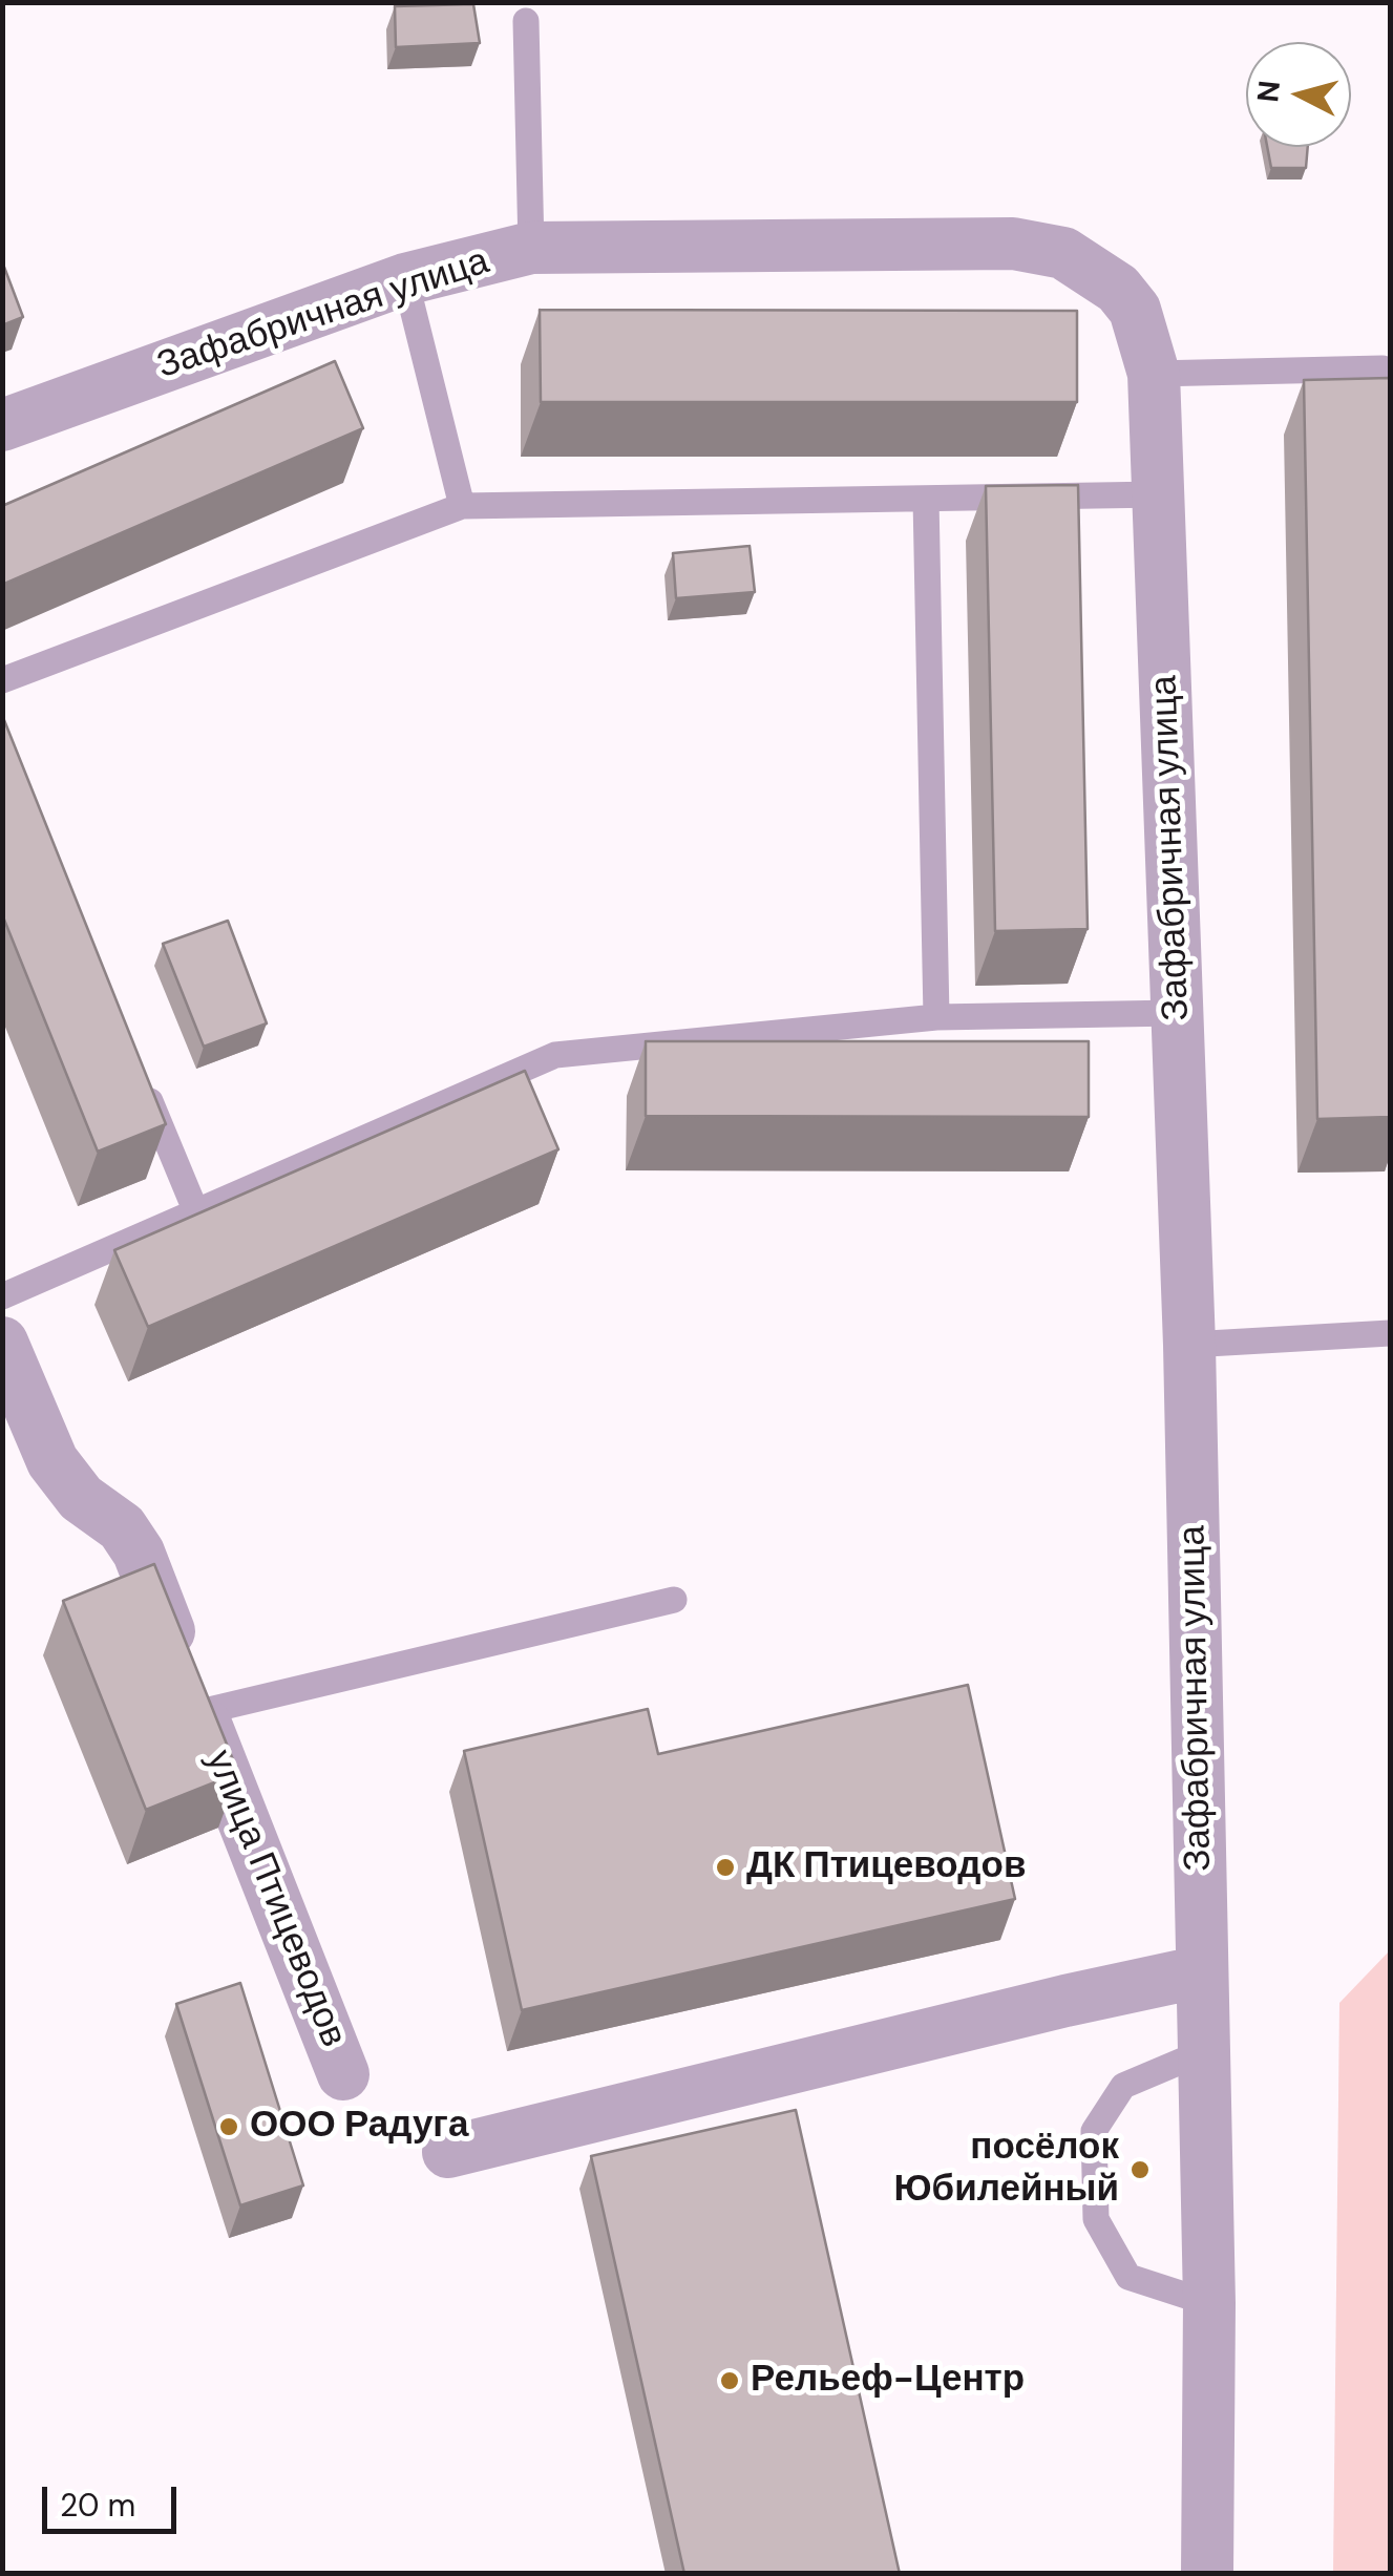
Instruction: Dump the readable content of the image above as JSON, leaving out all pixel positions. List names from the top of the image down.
{
  "streets": {
    "street": ["Зафабричная улица", "улица Птицеводов"]
  },
  "places": [
    "ДК Птицеводов",
    "ООО Радуга",
    "посёлок Юбилейный",
    "Рельеф-Центр"
  ],
  "scale_bar": "20 m",
  "north": "left"
}
